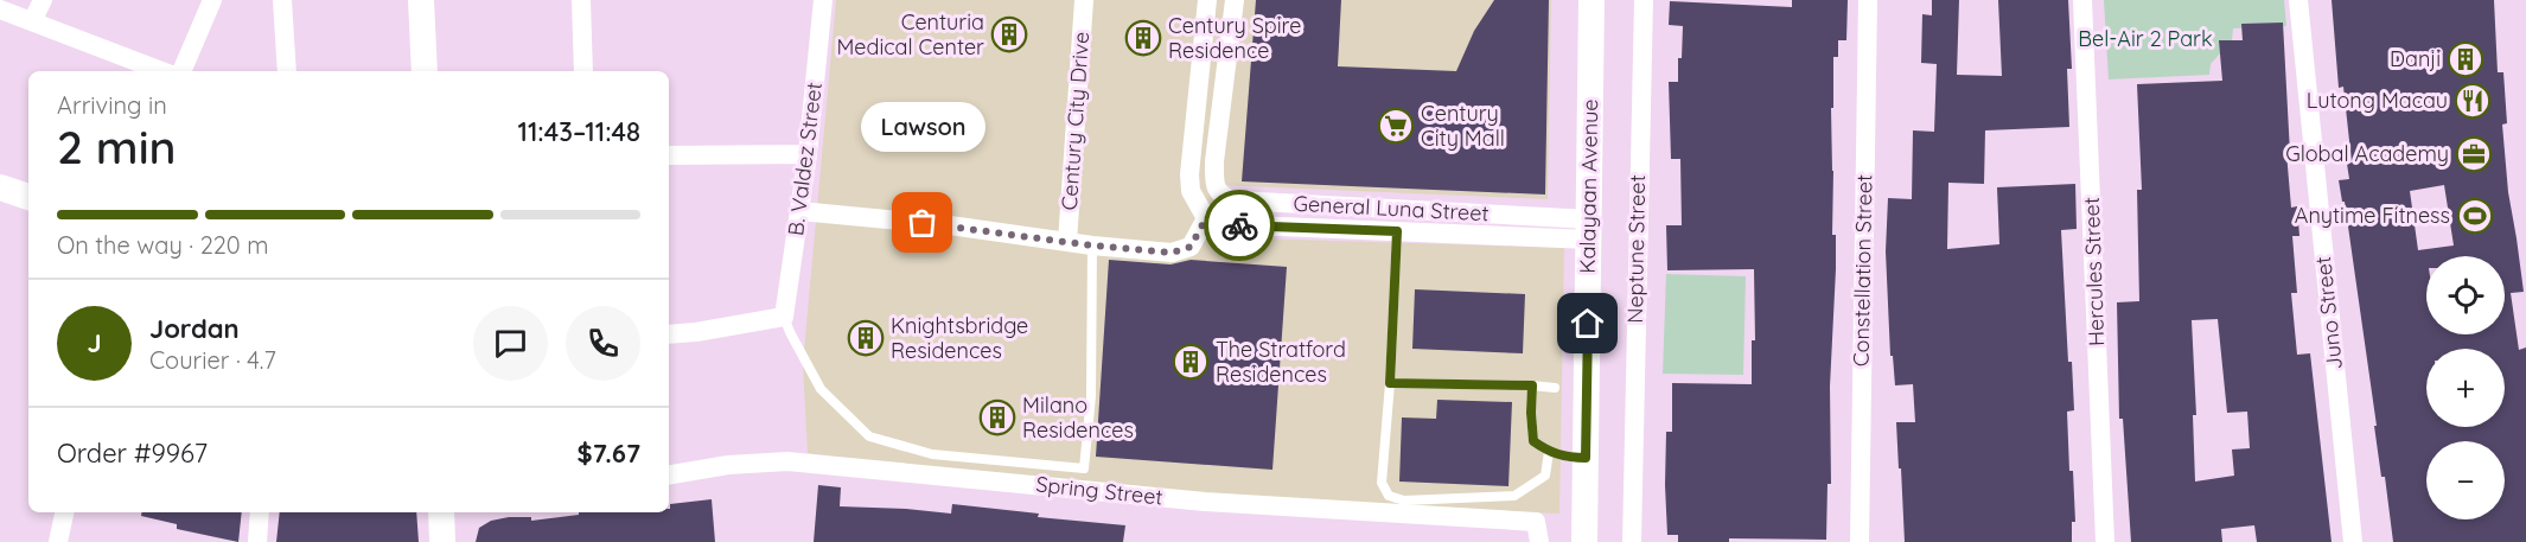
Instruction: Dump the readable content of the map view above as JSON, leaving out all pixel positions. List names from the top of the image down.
{
  "streets": {
    "main road": ["Kalayaan Avenue"],
    "street": [
      "Century City Drive",
      "B. Valdez Street",
      "General Luna Street",
      "Neptune Street",
      "Constellation Street",
      "Hercules Street",
      "Juno Street",
      "Spring Street"
    ]
  },
  "crossings": [
    ["Century City Drive", "B. Valdez Street"],
    ["Century City Drive", "General Luna Street"],
    ["Kalayaan Avenue", "General Luna Street"]
  ],
  "parks": ["Bel-Air 2 Park"],
  "places": {
    "building": [
      "Centuria Medical Center",
      "Century Spire Residence",
      "Danji",
      "Knightsbridge Residences",
      "The Stratford Residences",
      "Milano Residences"
    ],
    "restaurant": ["Lutong Macau"],
    "supermarket": ["Century City Mall"],
    "office": ["Global Academy"],
    "sports": ["Anytime Fitness"],
    "other": ["Lawson"]
  },
  "page": {
    "heading": ["2 min", "Arriving in", "11:43–11:48"],
    "panel": [
      "Jordan",
      "Courier · 4.7",
      "Order #9967",
      "$7.67"
    ],
    "bubble": "Lawson",
    "bar": "On the way · 220 m",
    "map_buttons": ["+", "−"],
    "round": "J"
  }
}
